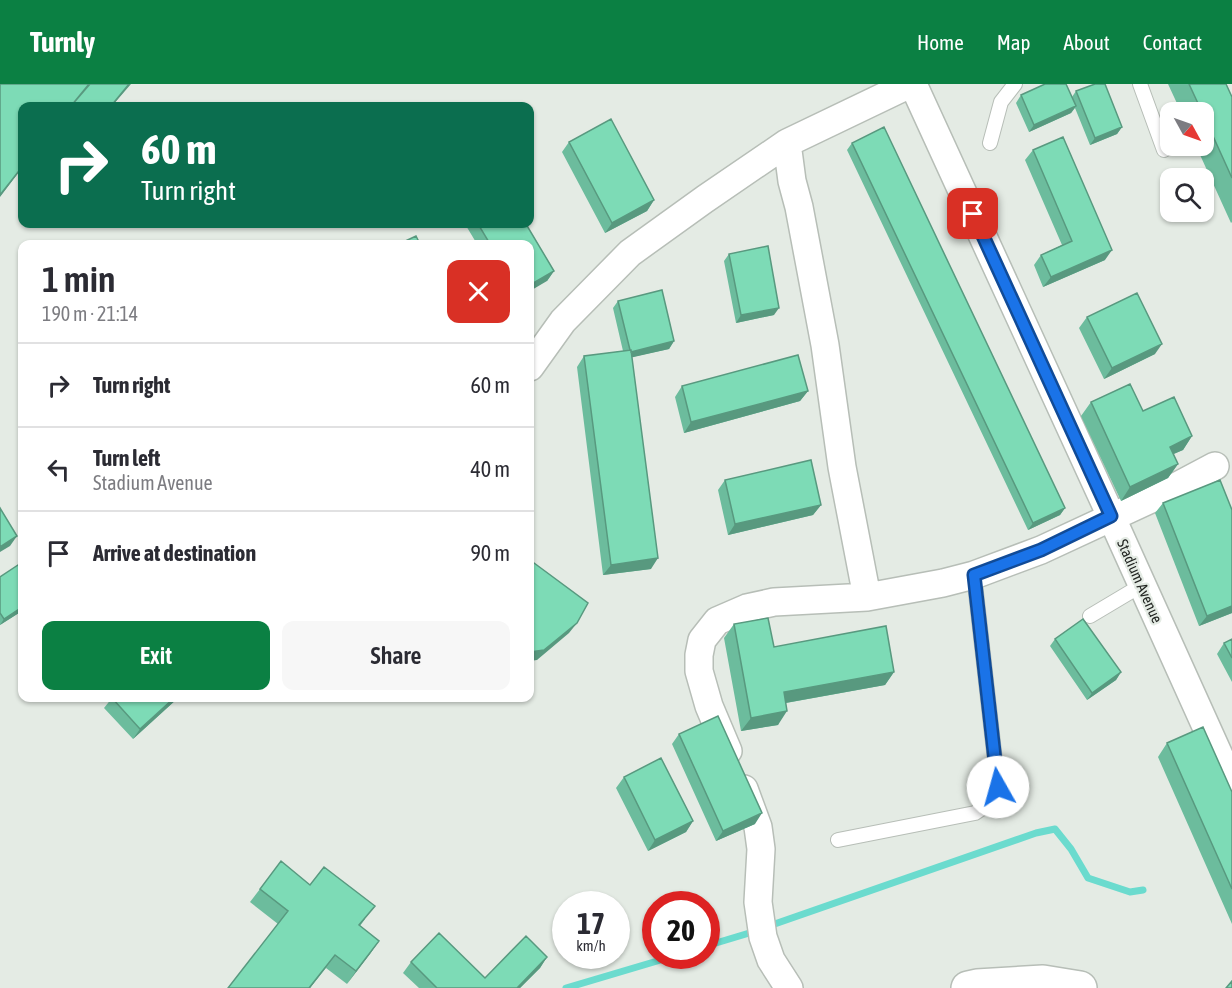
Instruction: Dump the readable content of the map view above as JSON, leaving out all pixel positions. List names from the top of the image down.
{
  "streets": {
    "street": ["Stadium Avenue"]
  },
  "north": "bottom right",
  "page": {
    "header": "Turnly",
    "nav": [
      "Home",
      "Map",
      "About",
      "Contact"
    ],
    "turn": ["60 m", "Turn right"],
    "heading": ["1 min", "190 m · 21:14"],
    "list": [
      {
        "name": "Turn right",
        "value": "60 m"
      },
      {
        "name": "Turn left",
        "note": "Stadium Avenue",
        "value": "40 m"
      },
      {
        "name": "Arrive at destination",
        "value": "90 m"
      }
    ],
    "buttons": ["Exit", "Share"],
    "speed": "17 km/h",
    "limit": "20"
  }
}
